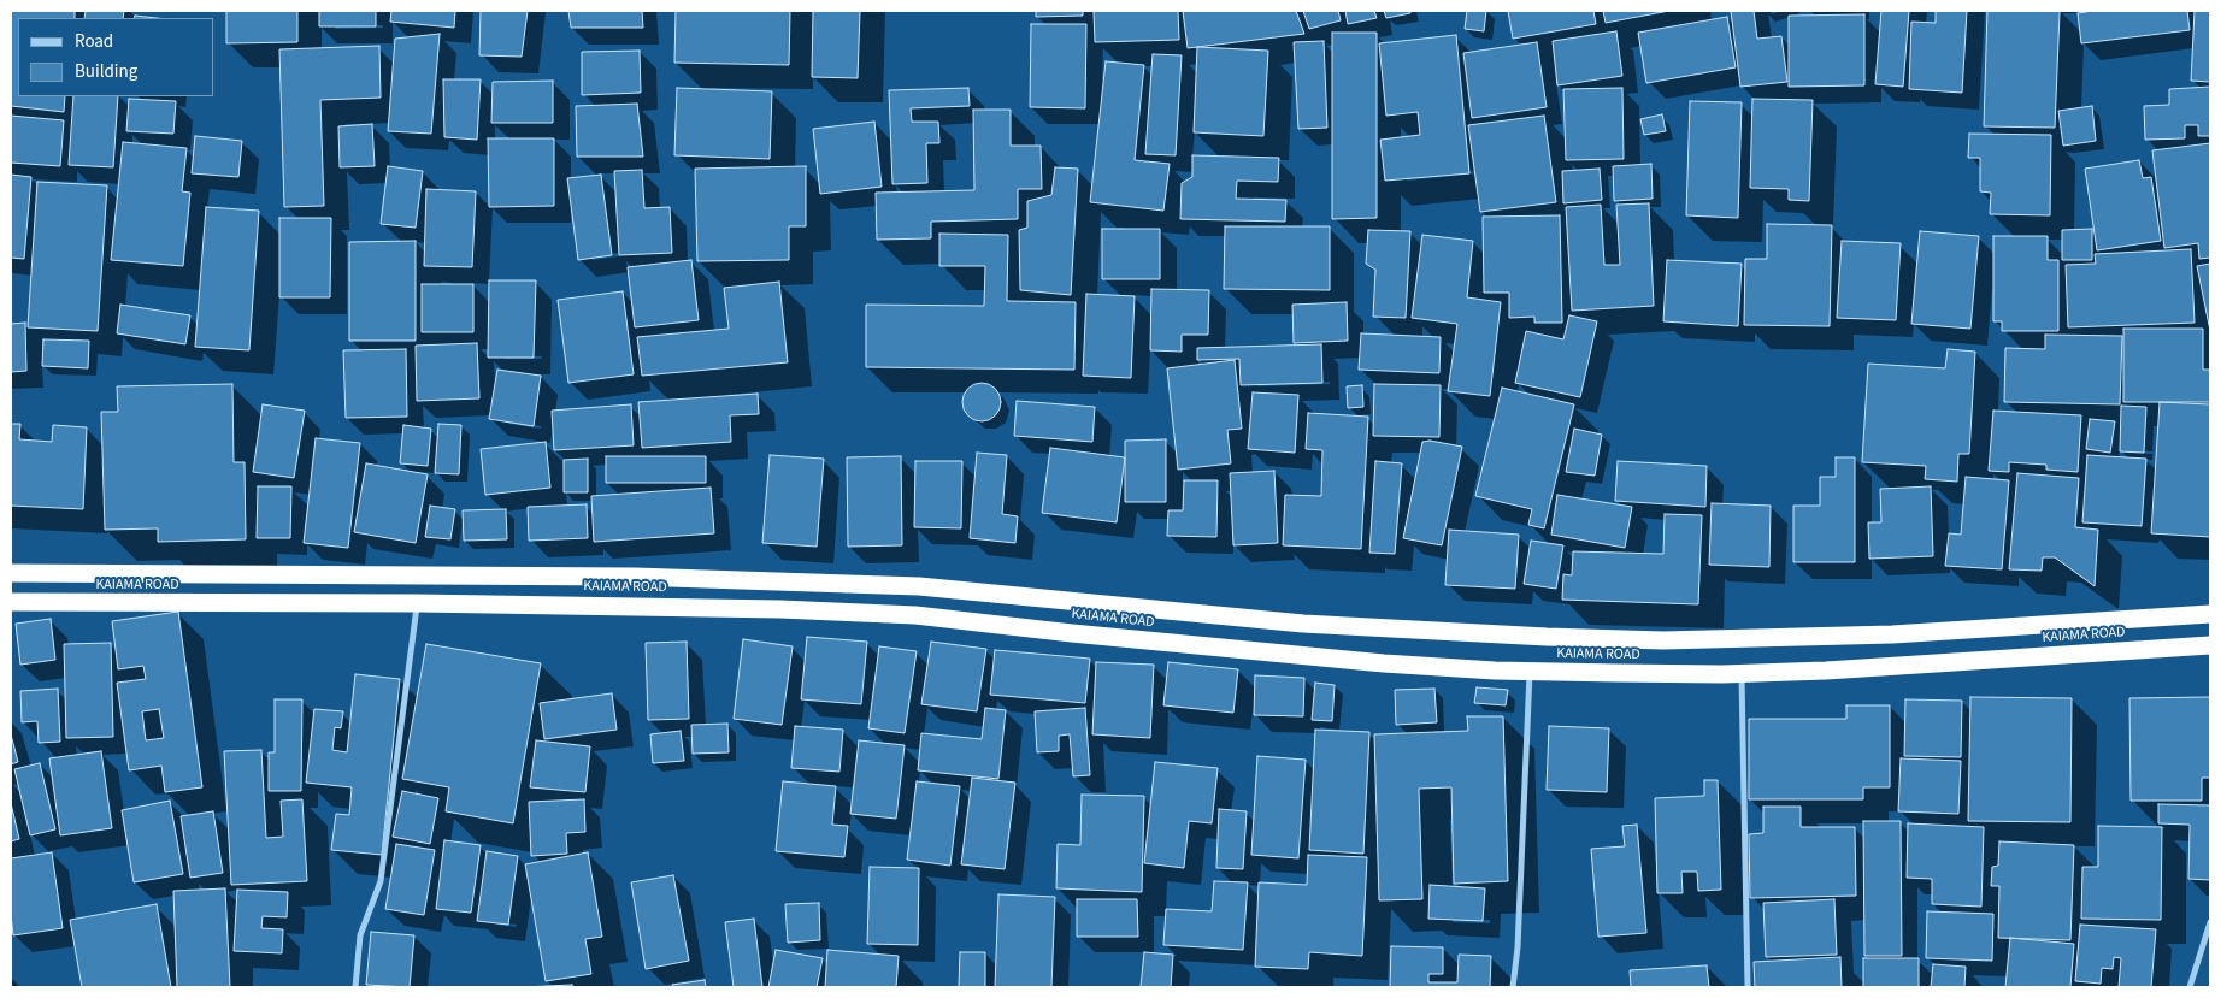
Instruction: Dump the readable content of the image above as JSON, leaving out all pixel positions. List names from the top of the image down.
{
  "streets": {
    "highway": ["KAIAMA ROAD"]
  },
  "legend": ["Road", "Building"]
}
